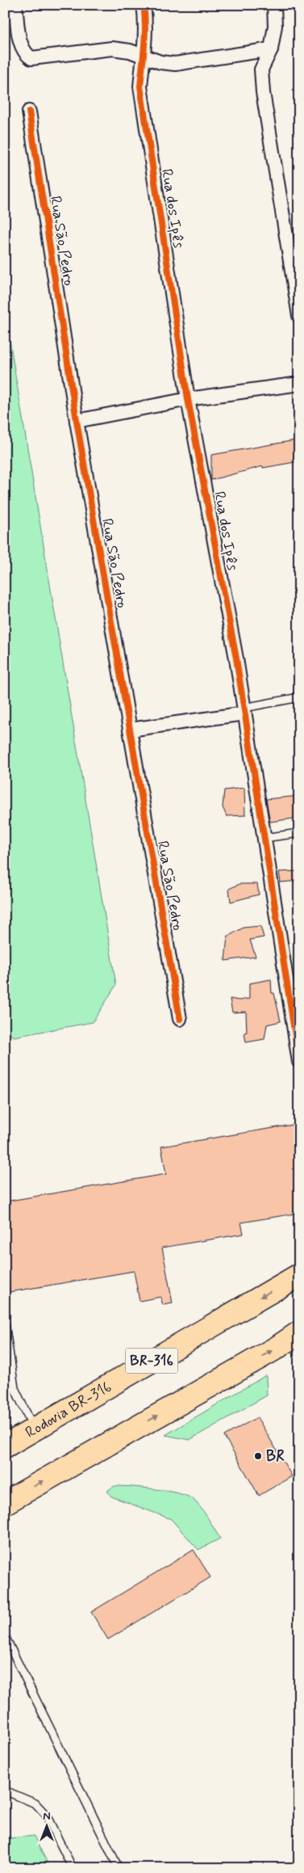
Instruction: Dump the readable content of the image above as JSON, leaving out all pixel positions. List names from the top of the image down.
{
  "streets": {
    "highway": ["BR-316", "Rodovia BR-316"],
    "street": ["Rua dos Ipês", "Rua São Pedro"]
  },
  "places": ["BR"],
  "north": "top"
}
